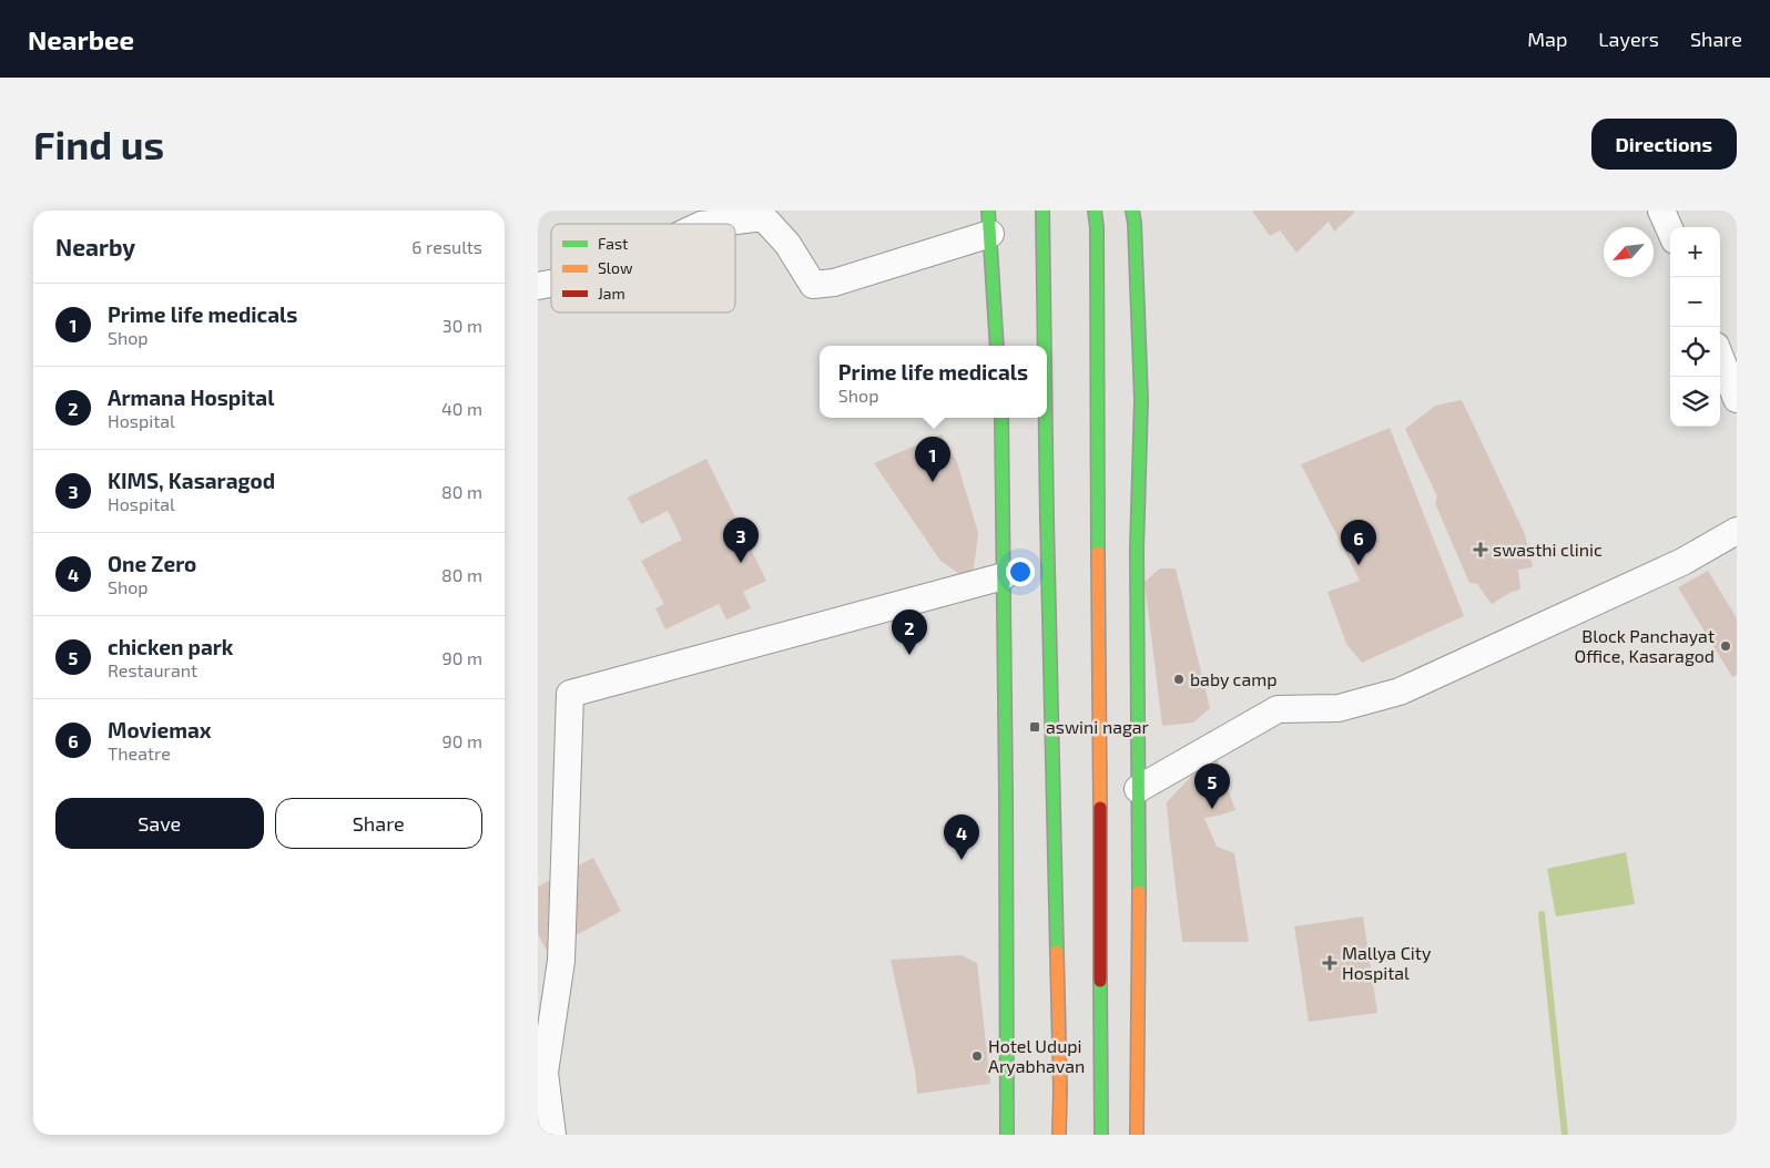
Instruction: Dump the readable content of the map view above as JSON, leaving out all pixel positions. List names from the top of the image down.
{
  "places": {
    "health": ["swasthi clinic", "Mallya City Hospital"],
    "other": ["Block Panchayat Office, Kasaragod", "baby camp", "Hotel Udupi Aryabhavan"],
    "transit": ["aswini nagar"]
  },
  "legend": ["Fast", "Slow", "Jam"],
  "north": "bottom left",
  "page": {
    "header": "Nearbee",
    "nav": ["Map", "Layers", "Share"],
    "buttons": [
      "Directions",
      ["Save", "Share"]
    ],
    "title": "Find us",
    "heading": ["Nearby", "6 results"],
    "map_buttons": ["+", "−"],
    "list": [
      {
        "mark": "1",
        "name": "Prime life medicals",
        "note": "Shop",
        "value": "30 m"
      },
      {
        "mark": "2",
        "name": "Armana Hospital",
        "note": "Hospital",
        "value": "40 m"
      },
      {
        "mark": "3",
        "name": "KIMS, Kasaragod",
        "note": "Hospital",
        "value": "80 m"
      },
      {
        "mark": "4",
        "name": "One Zero",
        "note": "Shop",
        "value": "80 m"
      },
      {
        "mark": "5",
        "name": "chicken park",
        "note": "Restaurant",
        "value": "90 m"
      },
      {
        "mark": "6",
        "name": "Moviemax",
        "note": "Theatre",
        "value": "90 m"
      }
    ],
    "popup": ["Prime life medicals", "Shop"],
    "pins": [
      "1",
      "3",
      "6",
      "2",
      "5",
      "4"
    ]
  }
}
